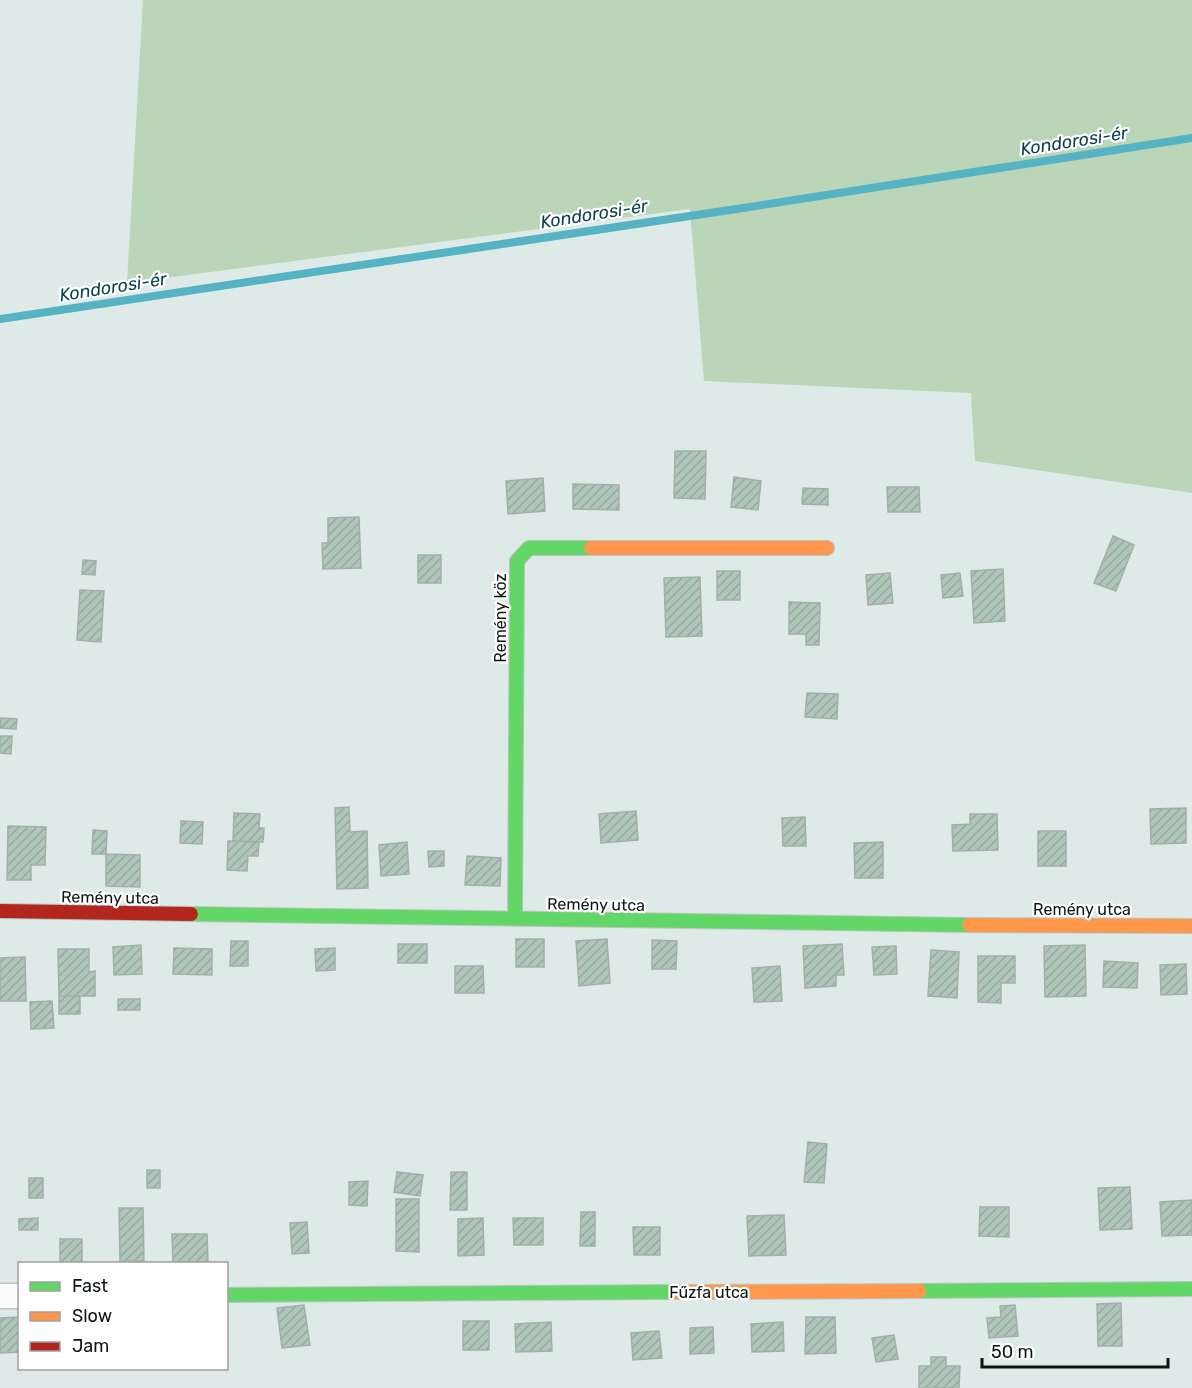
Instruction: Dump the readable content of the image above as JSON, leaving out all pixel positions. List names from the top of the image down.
{
  "streets": {
    "street": ["Remény köz", "Remény utca", "Fűzfa utca"]
  },
  "crossings": [
    ["Remény köz", "Remény utca"]
  ],
  "water": ["Kondorosi-ér"],
  "legend": ["Fast", "Slow", "Jam"],
  "scale_bar": "50 m"
}
